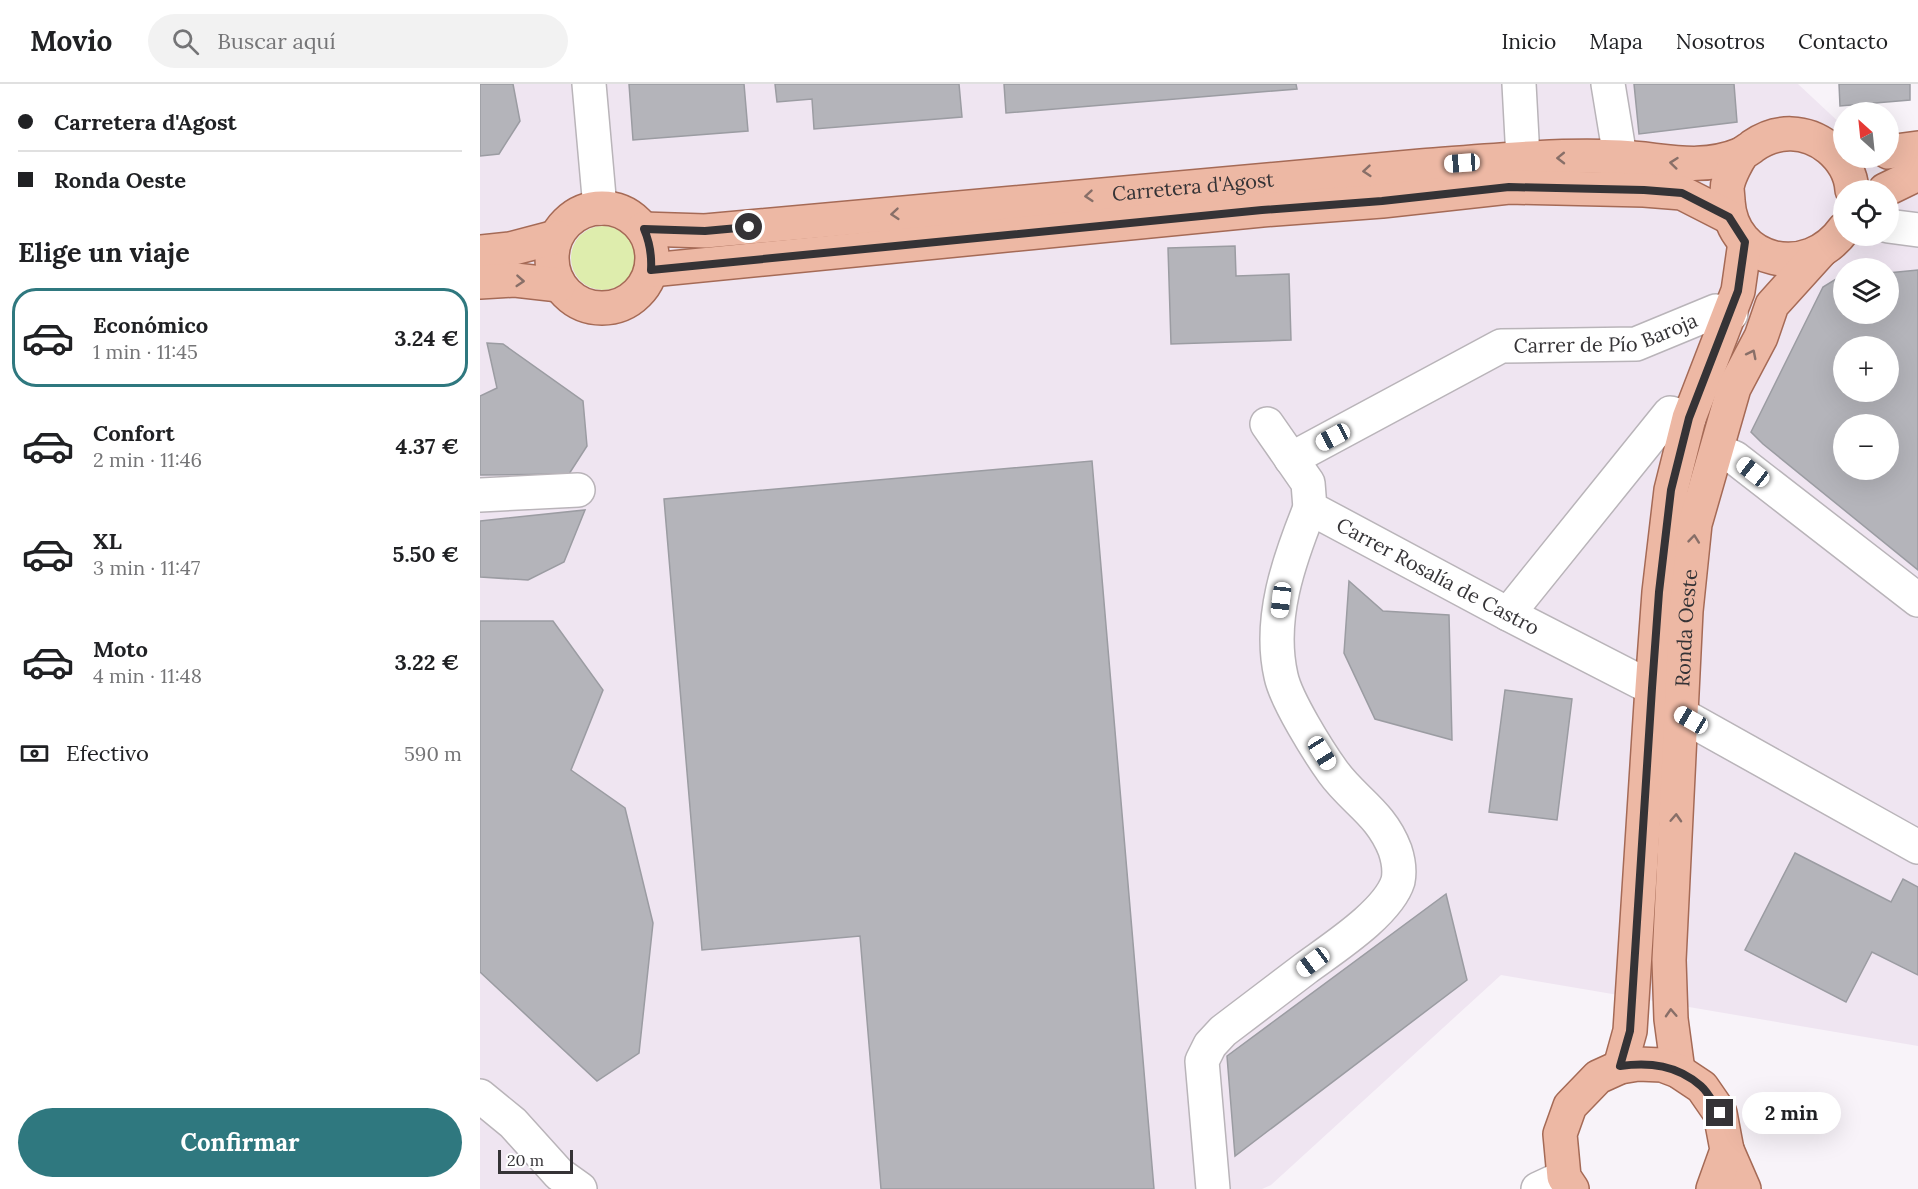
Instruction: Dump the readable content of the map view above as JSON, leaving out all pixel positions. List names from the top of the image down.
{
  "streets": {
    "main road": ["Carretera d'Agost", "Ronda Oeste"],
    "street": ["Carrer de Pío Baroja", "Carrer Rosalía de Castro"]
  },
  "crossings": [
    ["Carretera d'Agost", "Ronda Oeste"],
    ["Carrer de Pío Baroja", "Ronda Oeste"],
    ["Carrer Rosalía de Castro", "Ronda Oeste"]
  ],
  "scale_bar": "20 m",
  "north": "top left",
  "page": {
    "header": "Movio",
    "search": "Buscar aquí",
    "nav": [
      "Inicio",
      "Mapa",
      "Nosotros",
      "Contacto"
    ],
    "banner": ["Carretera d'Agost", "Ronda Oeste"],
    "map_buttons": ["+", "−"],
    "heading": "Elige un viaje",
    "list": [
      {
        "name": "Económico",
        "note": "1 min · 11:45",
        "value": "3.24 €"
      },
      {
        "name": "Confort",
        "note": "2 min · 11:46",
        "value": "4.37 €"
      },
      {
        "name": "XL",
        "note": "3 min · 11:47",
        "value": "5.50 €"
      },
      {
        "name": "Moto",
        "note": "4 min · 11:48",
        "value": "3.22 €"
      }
    ],
    "pay": ["Efectivo", "590 m"],
    "bubble": "2 min",
    "buttons": "Confirmar",
    "scale": "20 m"
  }
}
